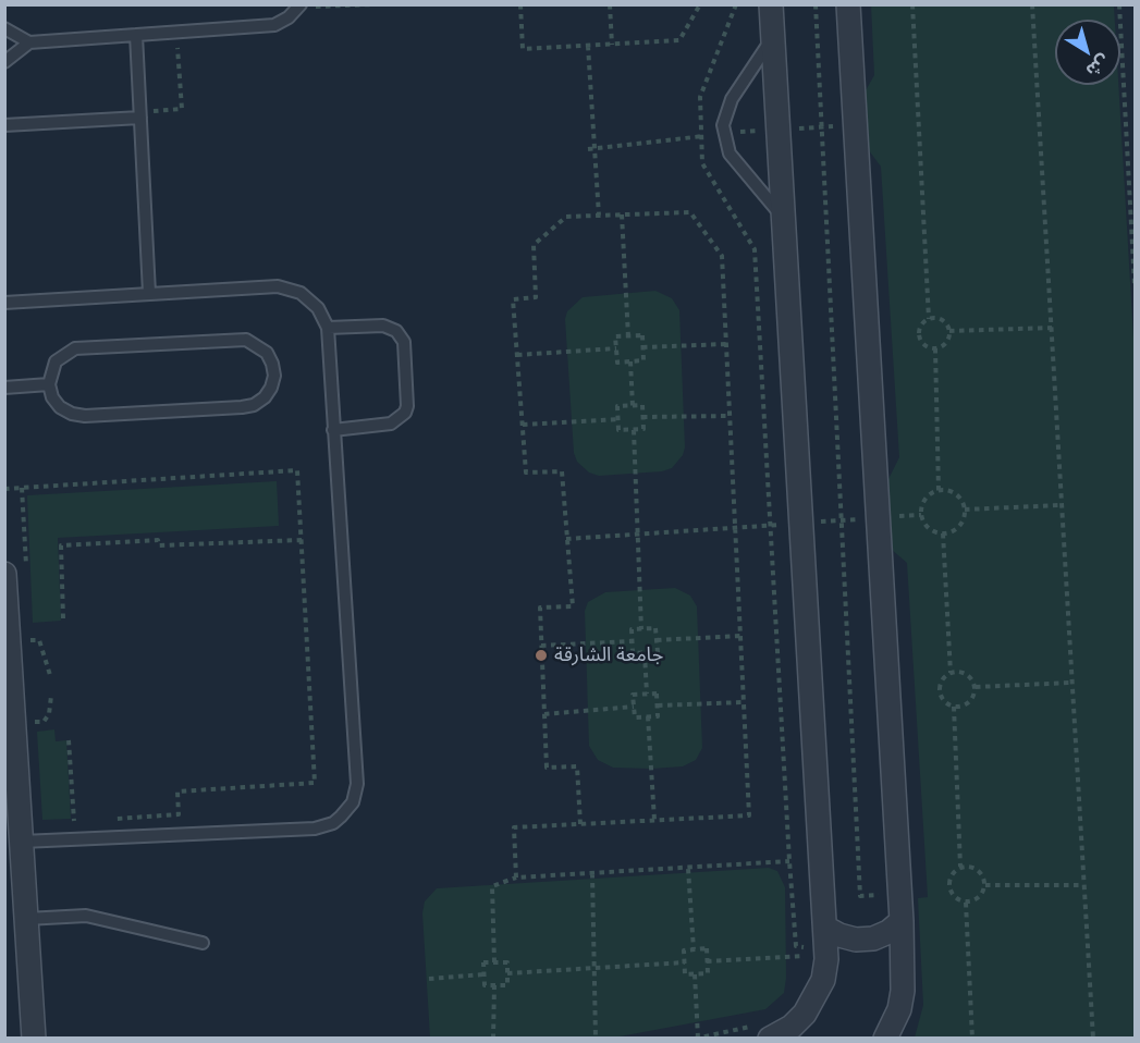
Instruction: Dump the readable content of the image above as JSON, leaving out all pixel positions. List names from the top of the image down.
{
  "places": ["جامعة الشارقة"],
  "north": "bottom right"
}
